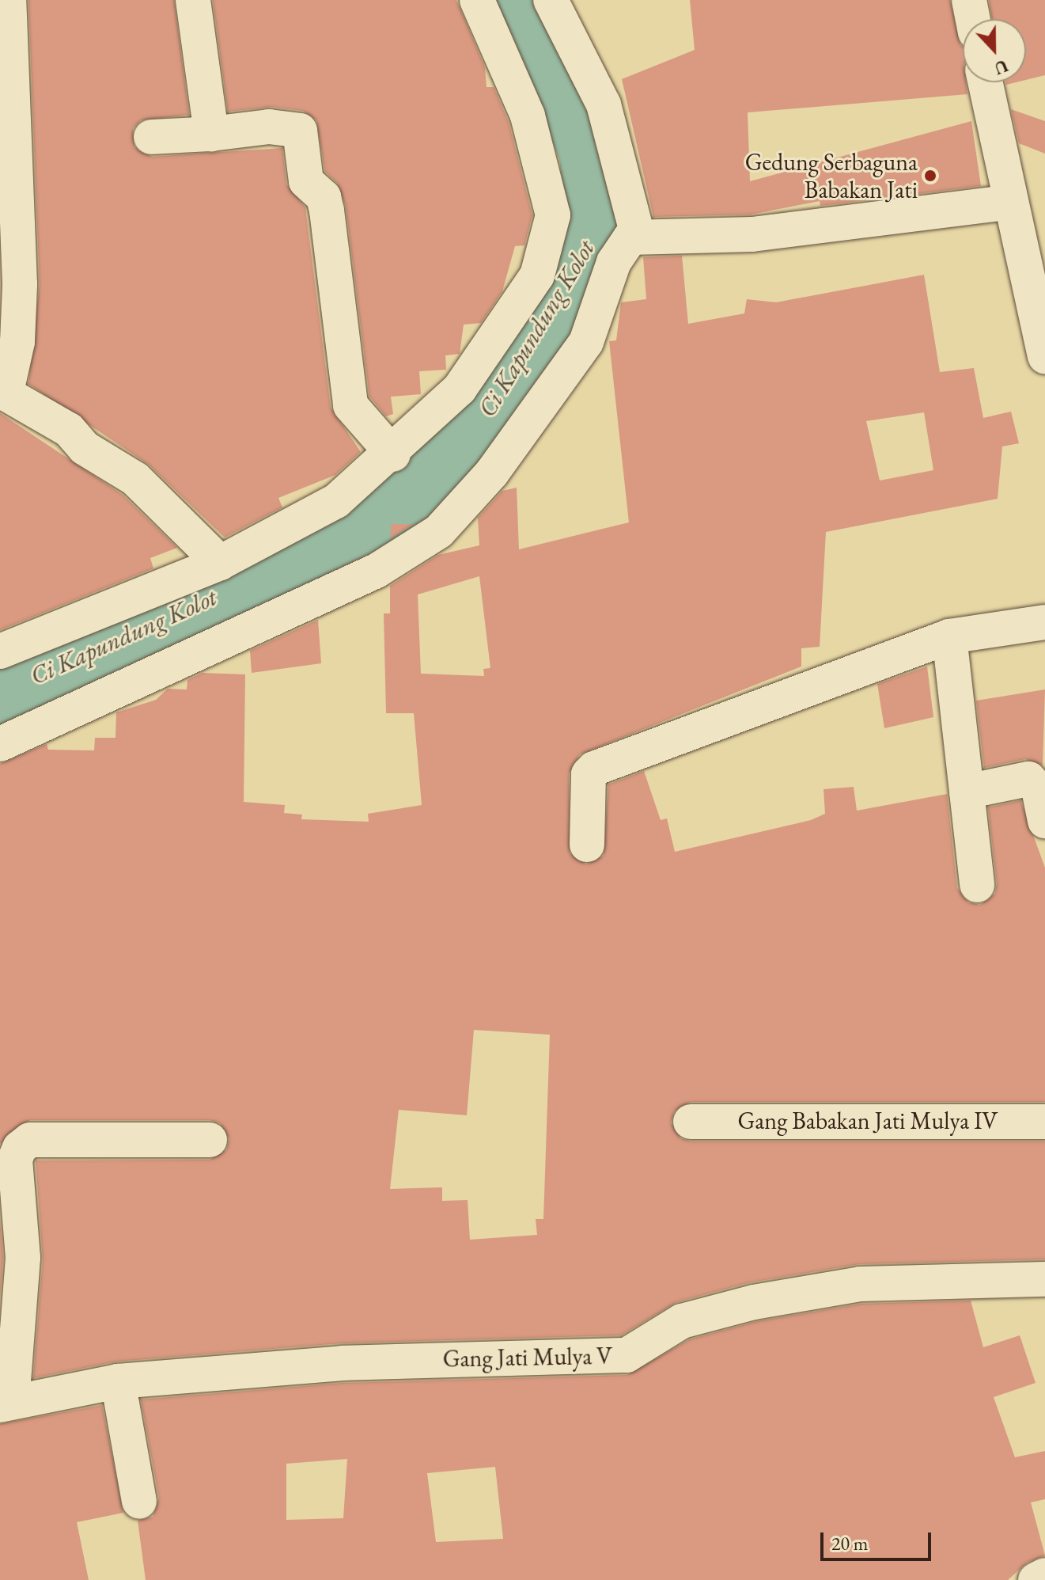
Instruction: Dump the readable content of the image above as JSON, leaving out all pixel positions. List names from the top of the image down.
{
  "streets": {
    "street": ["Gang Babakan Jati Mulya IV", "Gang Jati Mulya V"]
  },
  "water": ["Ci Kapundung Kolot"],
  "places": ["Gedung Serbaguna Babakan Jati"],
  "scale_bar": "20 m",
  "north": "bottom"
}
